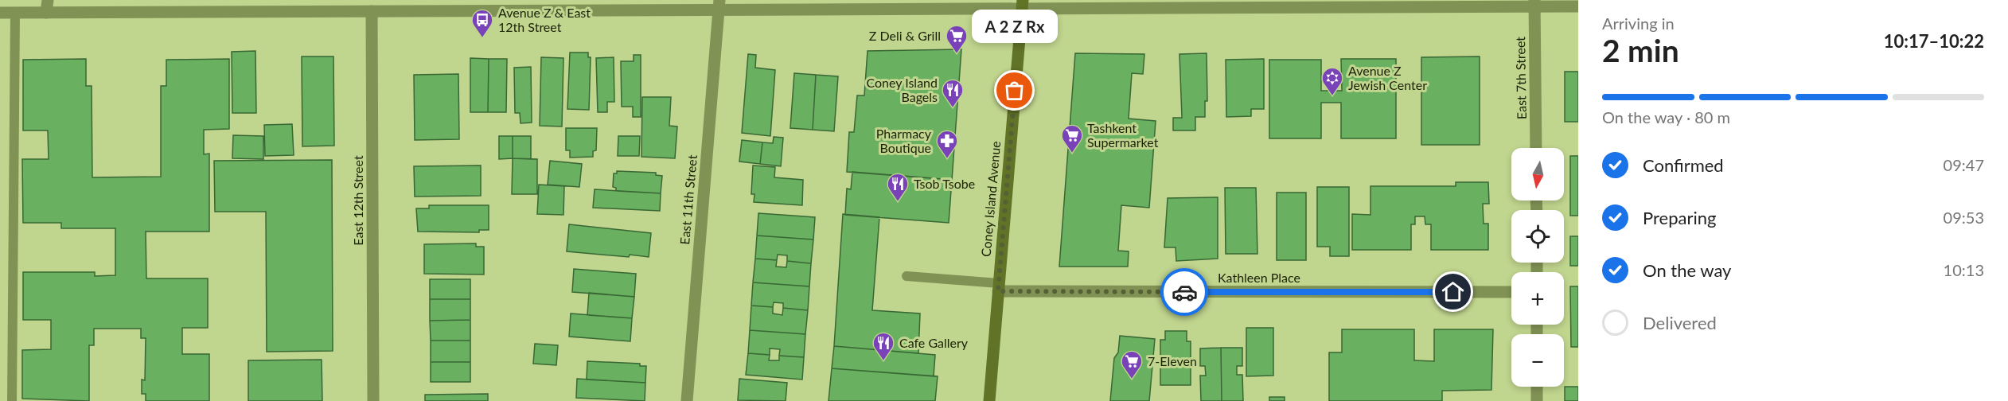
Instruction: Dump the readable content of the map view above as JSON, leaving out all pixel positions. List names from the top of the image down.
{
  "streets": {
    "main road": ["Coney Island Avenue"],
    "street": [
      "East 7th Street",
      "East 11th Street",
      "East 12th Street",
      "Kathleen Place"
    ]
  },
  "crossings": [
    ["Coney Island Avenue", "Kathleen Place"]
  ],
  "places": {
    "bus stop": ["Avenue Z & East 12th Street"],
    "supermarket": ["Z Deli & Grill", "Tashkent Supermarket", "7-Eleven"],
    "other": ["A 2 Z Rx"],
    "synagogue": ["Avenue Z Jewish Center"],
    "restaurant": ["Coney Island Bagels", "Tsob Tsobe", "Cafe Gallery"],
    "pharmacy": ["Pharmacy Boutique"]
  },
  "north": "bottom",
  "page": {
    "heading": ["2 min", "Arriving in", "10:17–10:22"],
    "bubble": "A 2 Z Rx",
    "bar": "On the way · 80 m",
    "list": [
      ["Confirmed", "09:47"],
      ["Preparing", "09:53"],
      ["On the way", "10:13"],
      "Delivered"
    ],
    "map_buttons": ["+", "−"]
  }
}
